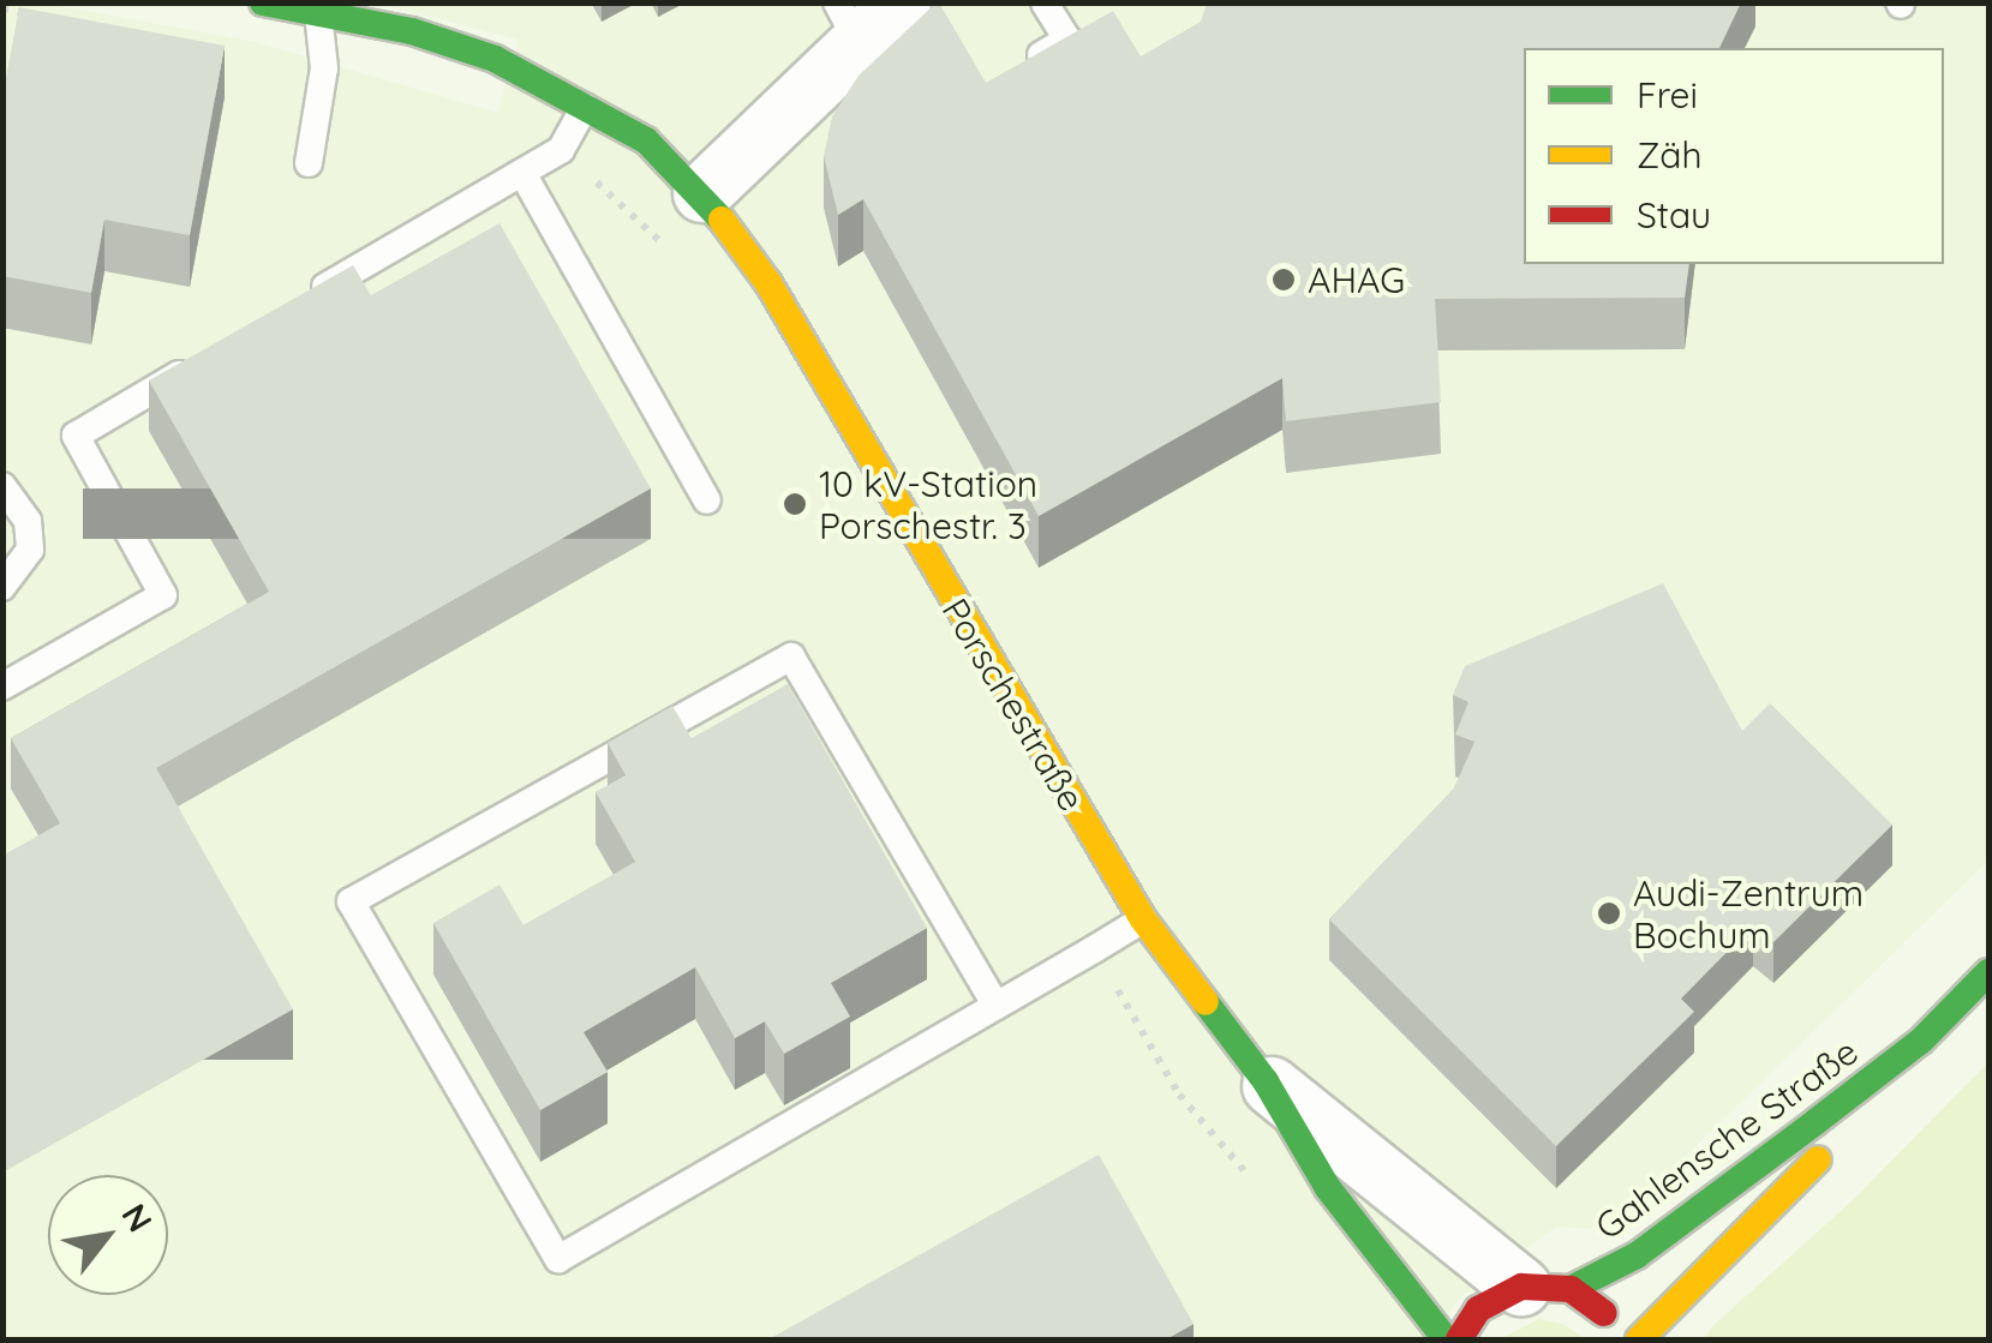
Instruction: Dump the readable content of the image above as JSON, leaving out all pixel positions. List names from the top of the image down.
{
  "streets": {
    "street": ["Porschestraße", "Gahlensche Straße"]
  },
  "crossings": [
    ["Porschestraße", "Gahlensche Straße"]
  ],
  "places": ["AHAG", "10 kV-Station Porschestr. 3", "Audi-Zentrum Bochum"],
  "legend": ["Frei", "Zäh", "Stau"],
  "north": "top right"
}
